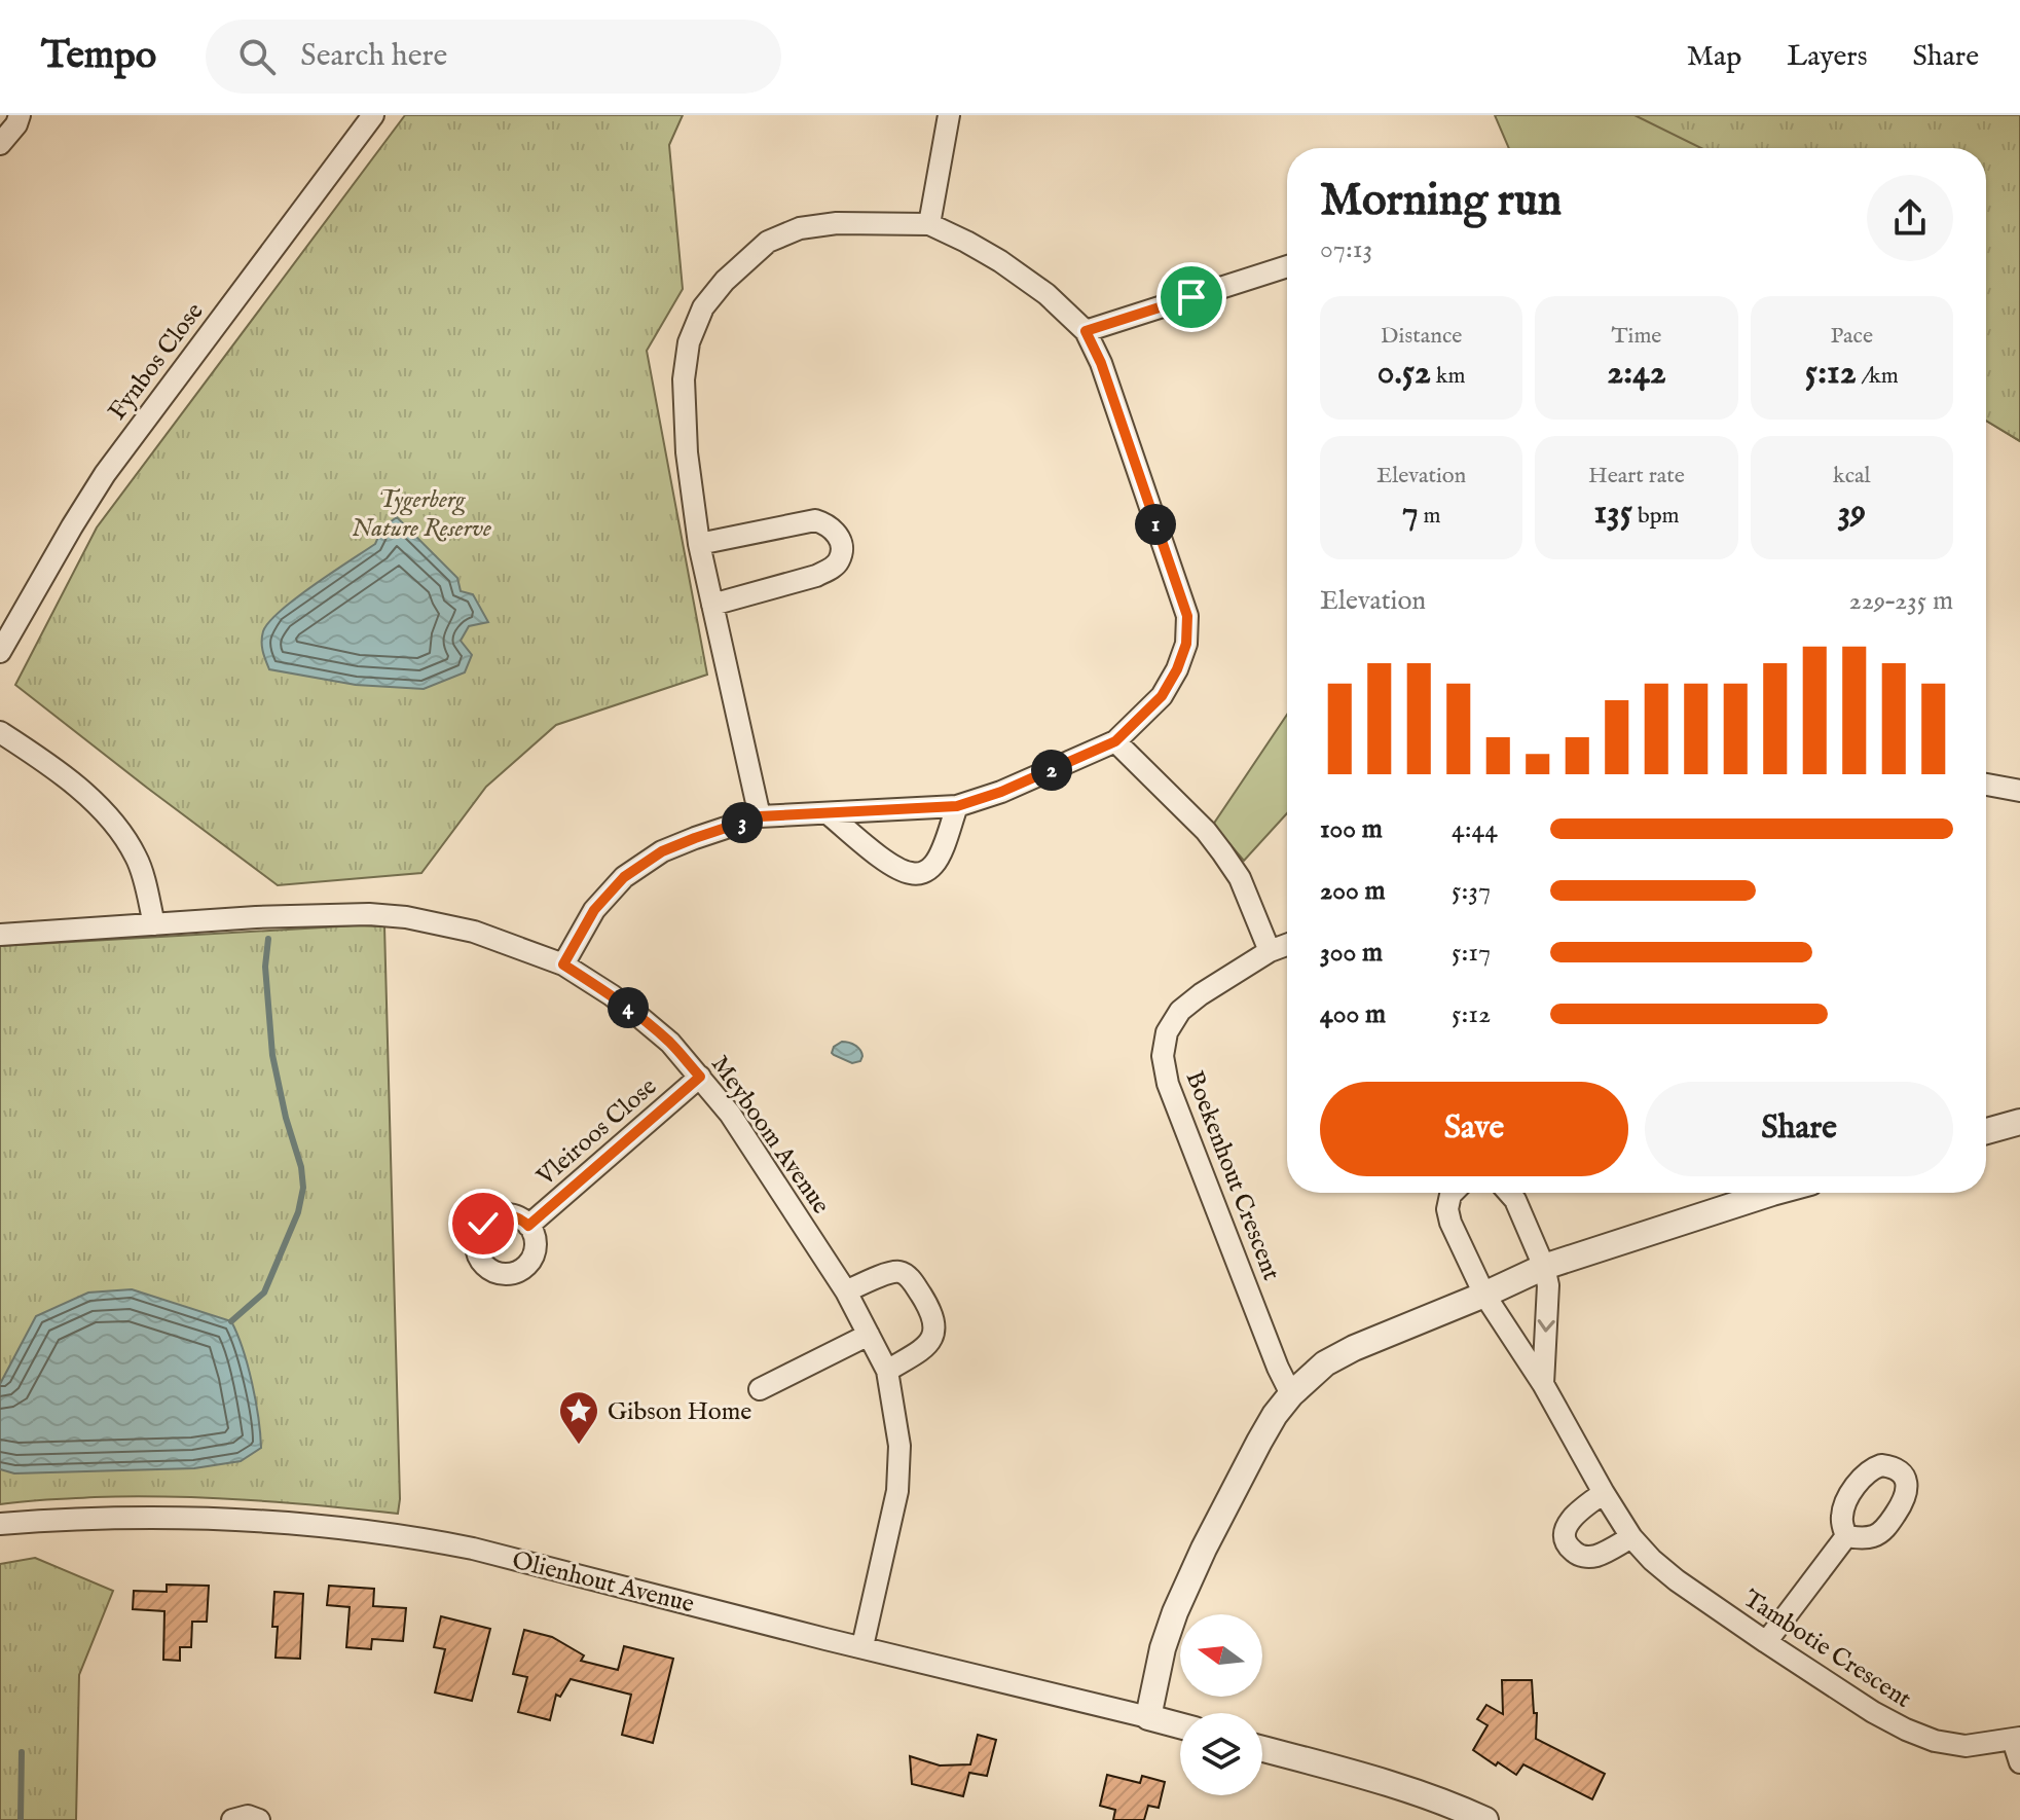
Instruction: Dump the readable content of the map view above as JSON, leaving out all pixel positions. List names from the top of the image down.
{
  "streets": {
    "street": [
      "Fynbos Close",
      "Vleiroos Close",
      "Meyboom Avenue",
      "Boekenhout Crescent",
      "Olienhout Avenue",
      "Tambotie Crescent"
    ]
  },
  "crossings": [
    ["Vleiroos Close", "Meyboom Avenue"],
    ["Meyboom Avenue", "Olienhout Avenue"]
  ],
  "parks": ["Tygerberg Nature Reserve"],
  "places": {
    "place": ["Gibson Home"]
  },
  "north": "left",
  "page": {
    "header": "Tempo",
    "search": "Search here",
    "nav": ["Map", "Layers", "Share"],
    "heading": ["Morning run", "07:13"],
    "stats": [
      ["Distance", "0.52 km"],
      ["Time", "2:42"],
      ["Pace", "5:12 /km"],
      ["Elevation", "7 m"],
      ["Heart rate", "135 bpm"],
      ["kcal", "39"]
    ],
    "pins": [
      "1",
      "2",
      "3",
      "4"
    ],
    "chart": ["Elevation", "229–235 m"],
    "list": [
      {
        "name": "100 m",
        "note": "4:44"
      },
      {
        "name": "200 m",
        "note": "5:37"
      },
      {
        "name": "300 m",
        "note": "5:17"
      },
      {
        "name": "400 m",
        "note": "5:12"
      }
    ],
    "buttons": ["Save", "Share"]
  }
}
